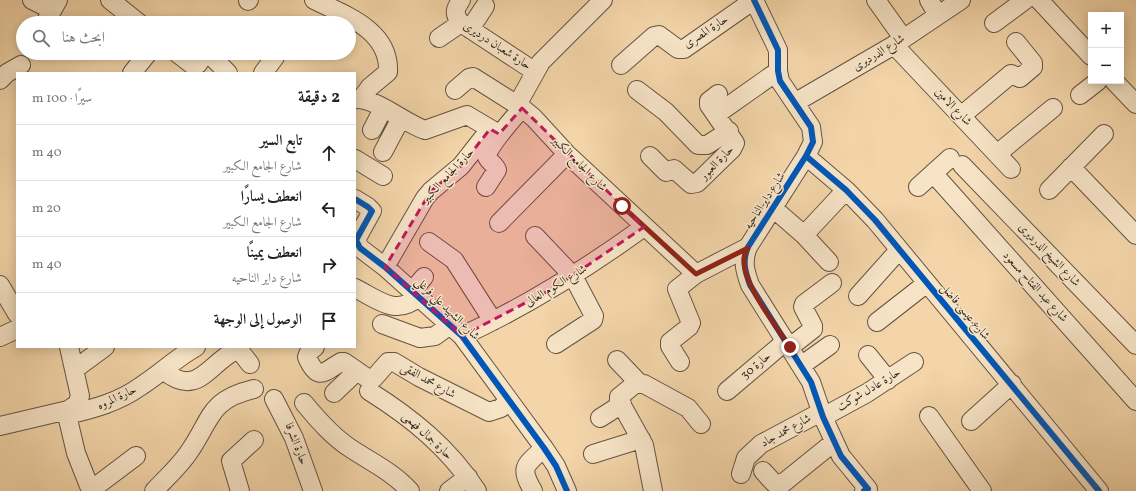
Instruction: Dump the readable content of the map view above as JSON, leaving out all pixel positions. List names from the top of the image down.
{
  "streets": {
    "street": [
      "حارة المصرى",
      "حارة شعبان درديرى",
      "شارع الدرديرى",
      "شارع الامين",
      "حارة العبور",
      "شارع الجامع الكبير",
      "حارة الجامع الكبير",
      "شارع داير الناحيه",
      "شارع الشيخ الدرديرى",
      "شارع الكوم العالى",
      "شارع عبد الفتاح مسعود",
      "شارع الشهيد علي فرغلي",
      "شارع عيسى فاضل",
      "حارة 30",
      "شارع محمد الفقى",
      "حارة عادل شوكت",
      "حارة المروه",
      "شارع محمد جاد",
      "حارة جمال فهمى",
      "حارة الشرفا"
    ]
  },
  "crossings": [
    ["حارة المصرى", "شارع داير الناحيه"],
    ["شارع الدرديرى", "شارع الامين"],
    ["شارع الدرديرى", "شارع داير الناحيه"],
    ["شارع الجامع الكبير", "شارع الكوم العالى"],
    ["حارة الجامع الكبير", "شارع الشهيد علي فرغلي"],
    ["شارع داير الناحيه", "شارع عيسى فاضل"],
    ["شارع داير الناحيه", "حارة 30"],
    ["شارع داير الناحيه", "حارة عادل شوكت"],
    ["شارع داير الناحيه", "شارع محمد جاد"],
    ["شارع الشيخ الدرديرى", "شارع عبد الفتاح مسعود"],
    ["شارع الكوم العالى", "شارع الشهيد علي فرغلي"],
    ["شارع الشهيد علي فرغلي", "شارع محمد الفقى"],
    ["حارة عادل شوكت", "شارع محمد جاد"]
  ],
  "page": {
    "map_buttons": ["+", "−"],
    "search": "ابحث هنا",
    "heading": ["2 دقيقة", "سيرًا · 100 m"],
    "list": [
      ["تابع السير", "شارع الجامع الكبير", "40 m"],
      ["انعطف يسارًا", "شارع الجامع الكبير", "20 m"],
      ["انعطف يمينًا", "شارع داير الناحيه", "40 m"],
      "الوصول إلى الوجهة"
    ]
  }
}
